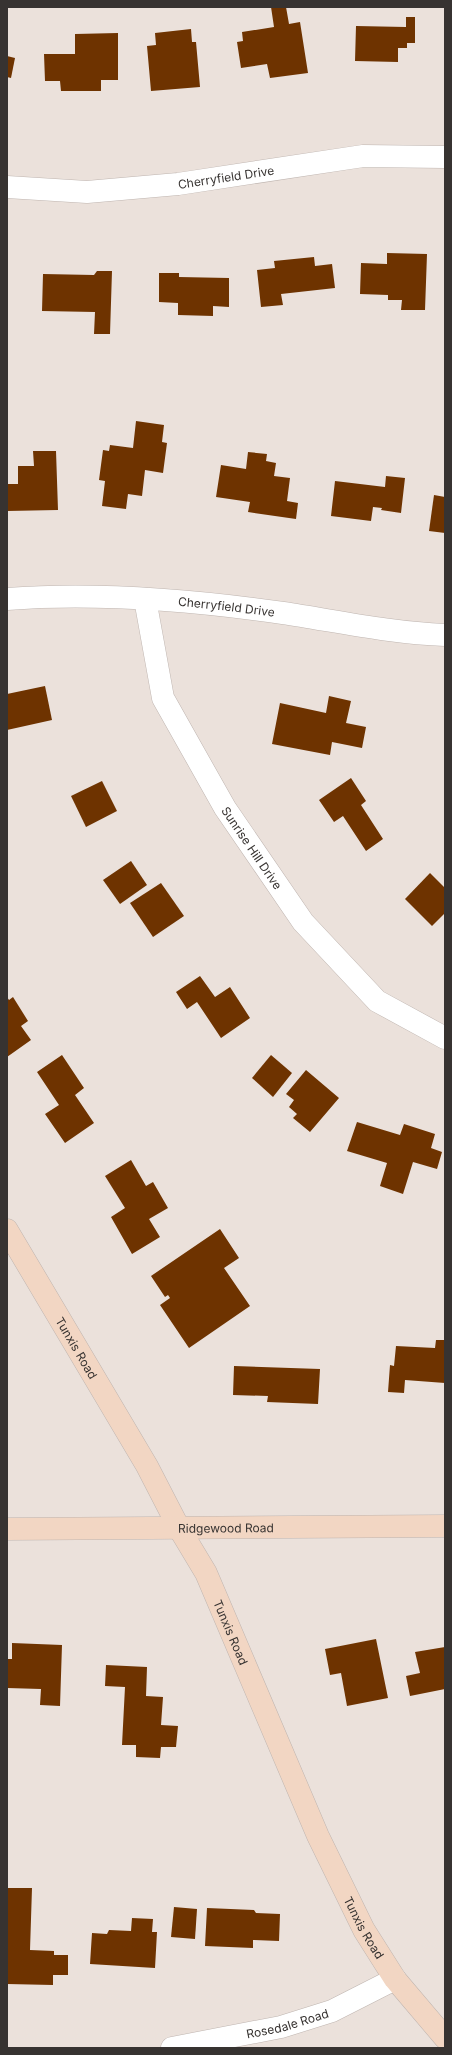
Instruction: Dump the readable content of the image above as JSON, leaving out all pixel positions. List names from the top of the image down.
{
  "streets": {
    "street": [
      "Cherryfield Drive",
      "Sunrise Hill Drive",
      "Tunxis Road",
      "Ridgewood Road",
      "Rosedale Road"
    ]
  },
  "crossings": [
    ["Cherryfield Drive", "Sunrise Hill Drive"],
    ["Tunxis Road", "Ridgewood Road"],
    ["Tunxis Road", "Rosedale Road"]
  ]
}
